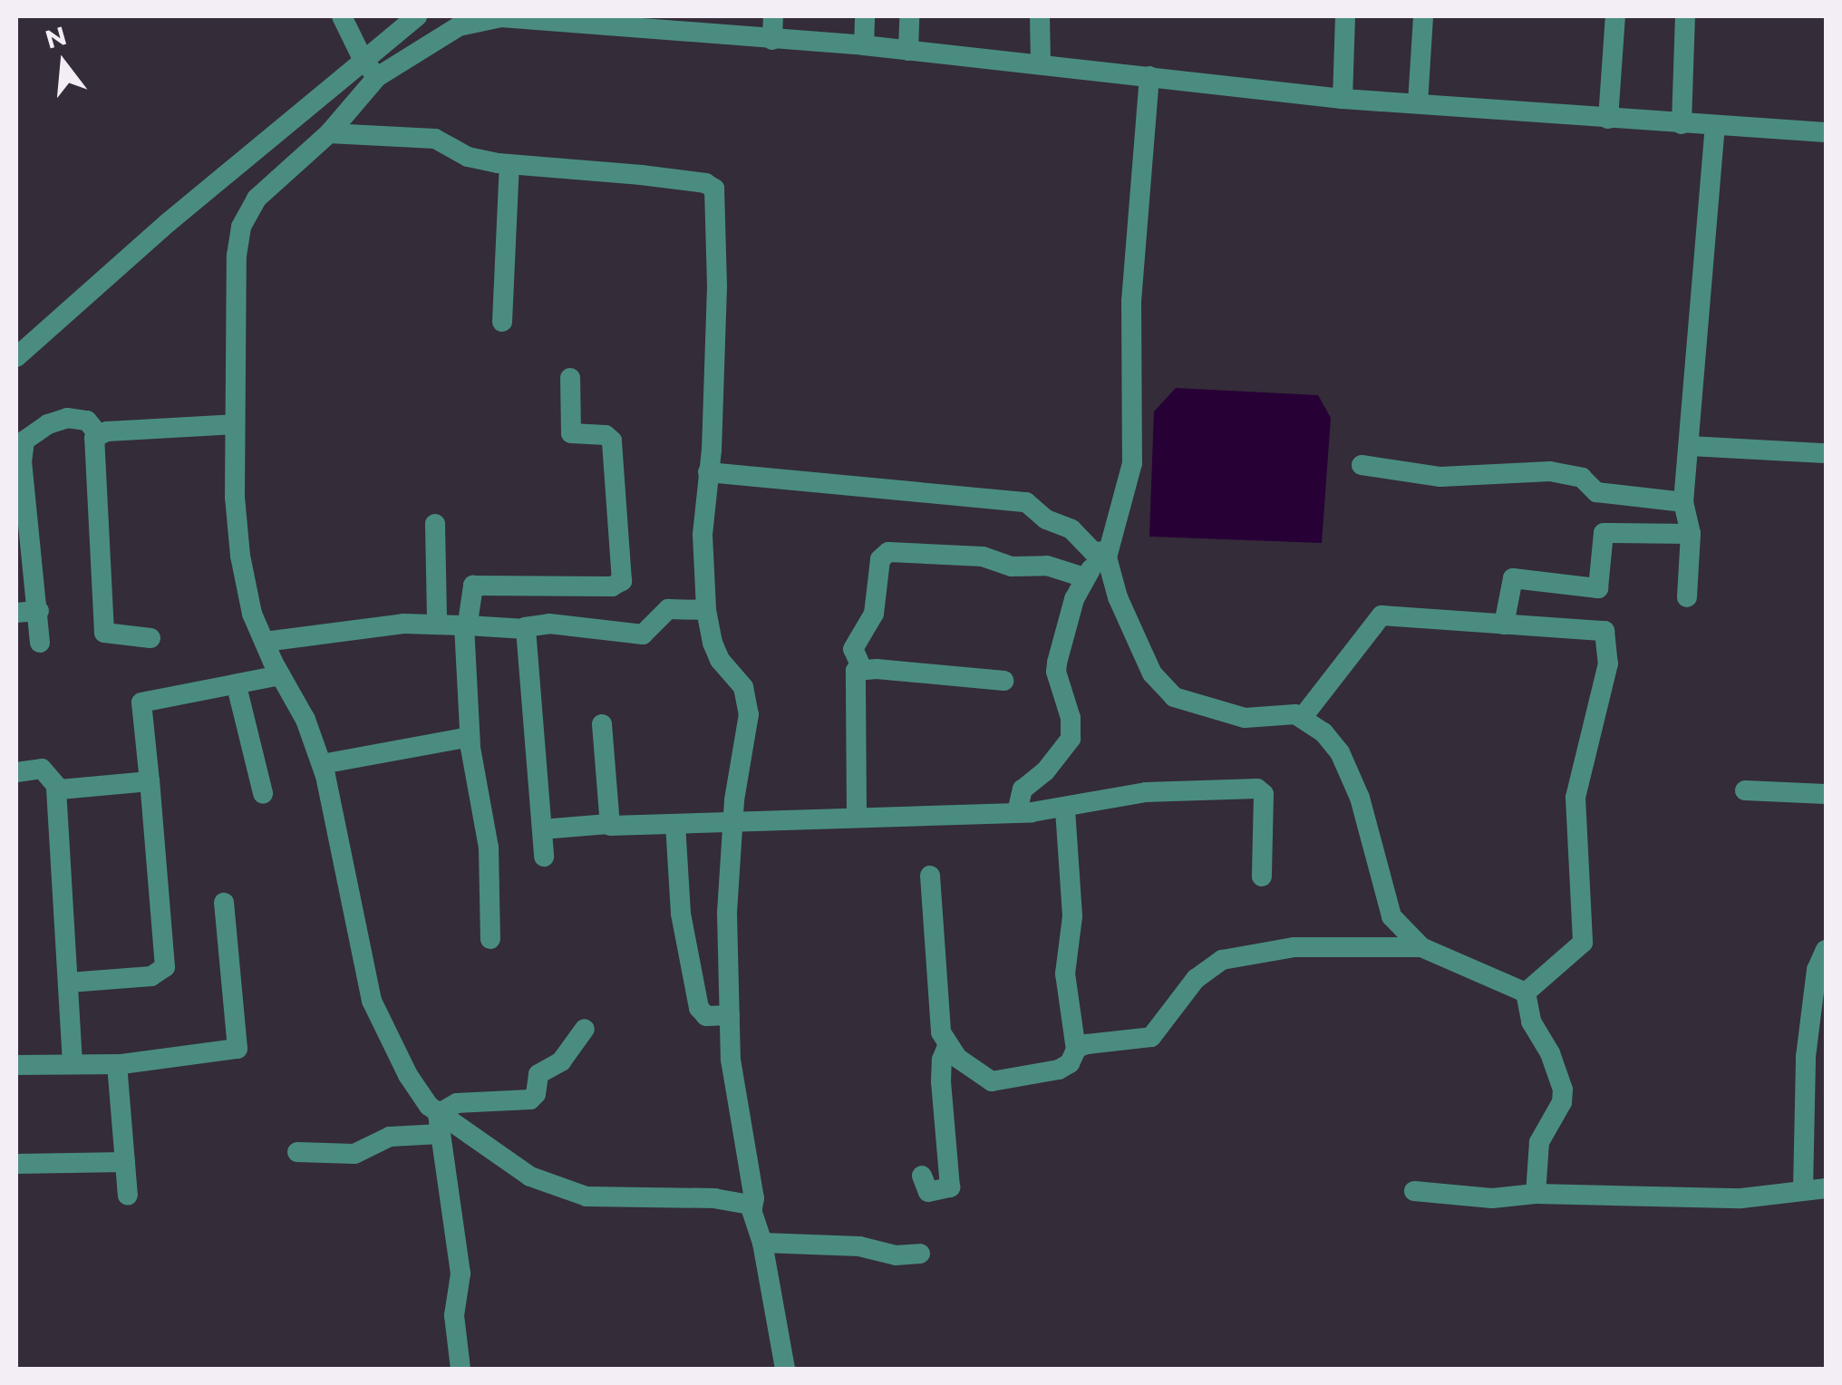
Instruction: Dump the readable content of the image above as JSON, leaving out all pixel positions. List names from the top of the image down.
{
  "north": "top"
}
